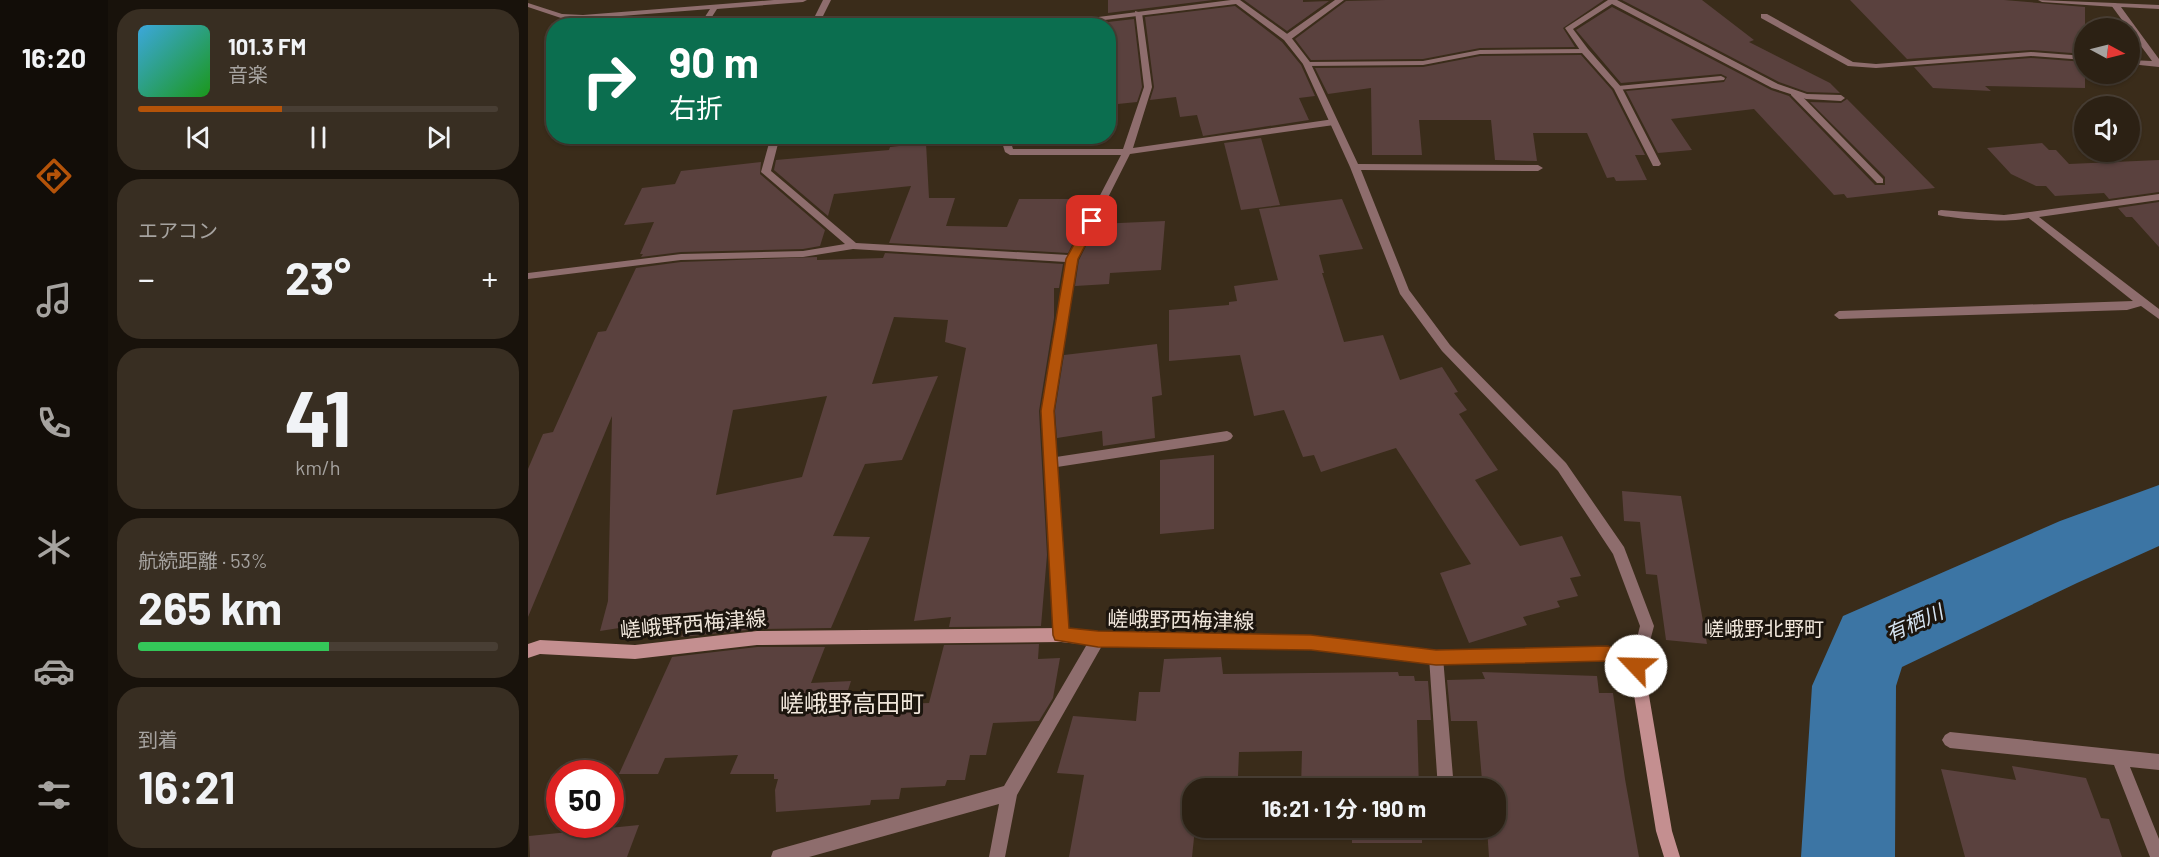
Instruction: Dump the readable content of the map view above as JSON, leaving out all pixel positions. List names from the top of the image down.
{
  "streets": {
    "main road": ["嵯峨野西梅津線"]
  },
  "districts": ["嵯峨野北野町", "嵯峨野高田町"],
  "water": ["有栖川"],
  "north": "right",
  "page": {
    "tabs": "16:20",
    "turn": ["90 m", "右折"],
    "song": ["101.3 FM", "音楽"],
    "tile": [
      "エアコン",
      ["41", "km/h"],
      ["航続距離 · 53%", "265 km"],
      ["到着", "16:21"]
    ],
    "heat": ["−", "23°", "+"],
    "limit": "50",
    "trip": "16:21 · 1 分 · 190 m"
  }
}
